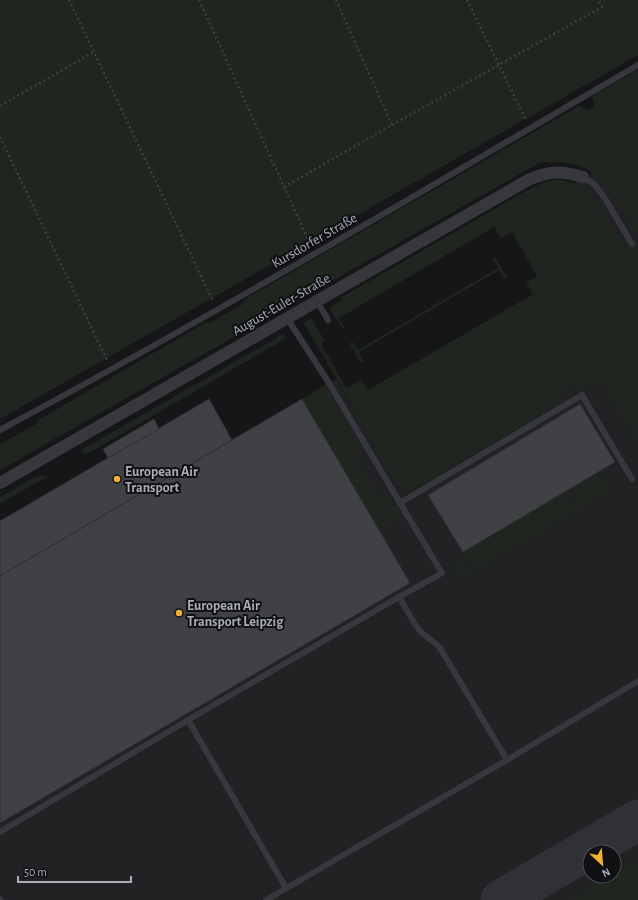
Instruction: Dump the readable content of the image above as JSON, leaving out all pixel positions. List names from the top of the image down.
{
  "streets": {
    "street": ["August-Euler-Straße"],
    "lane": ["Kursdorfer Straße"]
  },
  "places": ["European Air Transport", "European Air Transport Leipzig"],
  "scale_bar": "50 m",
  "north": "bottom right"
}
